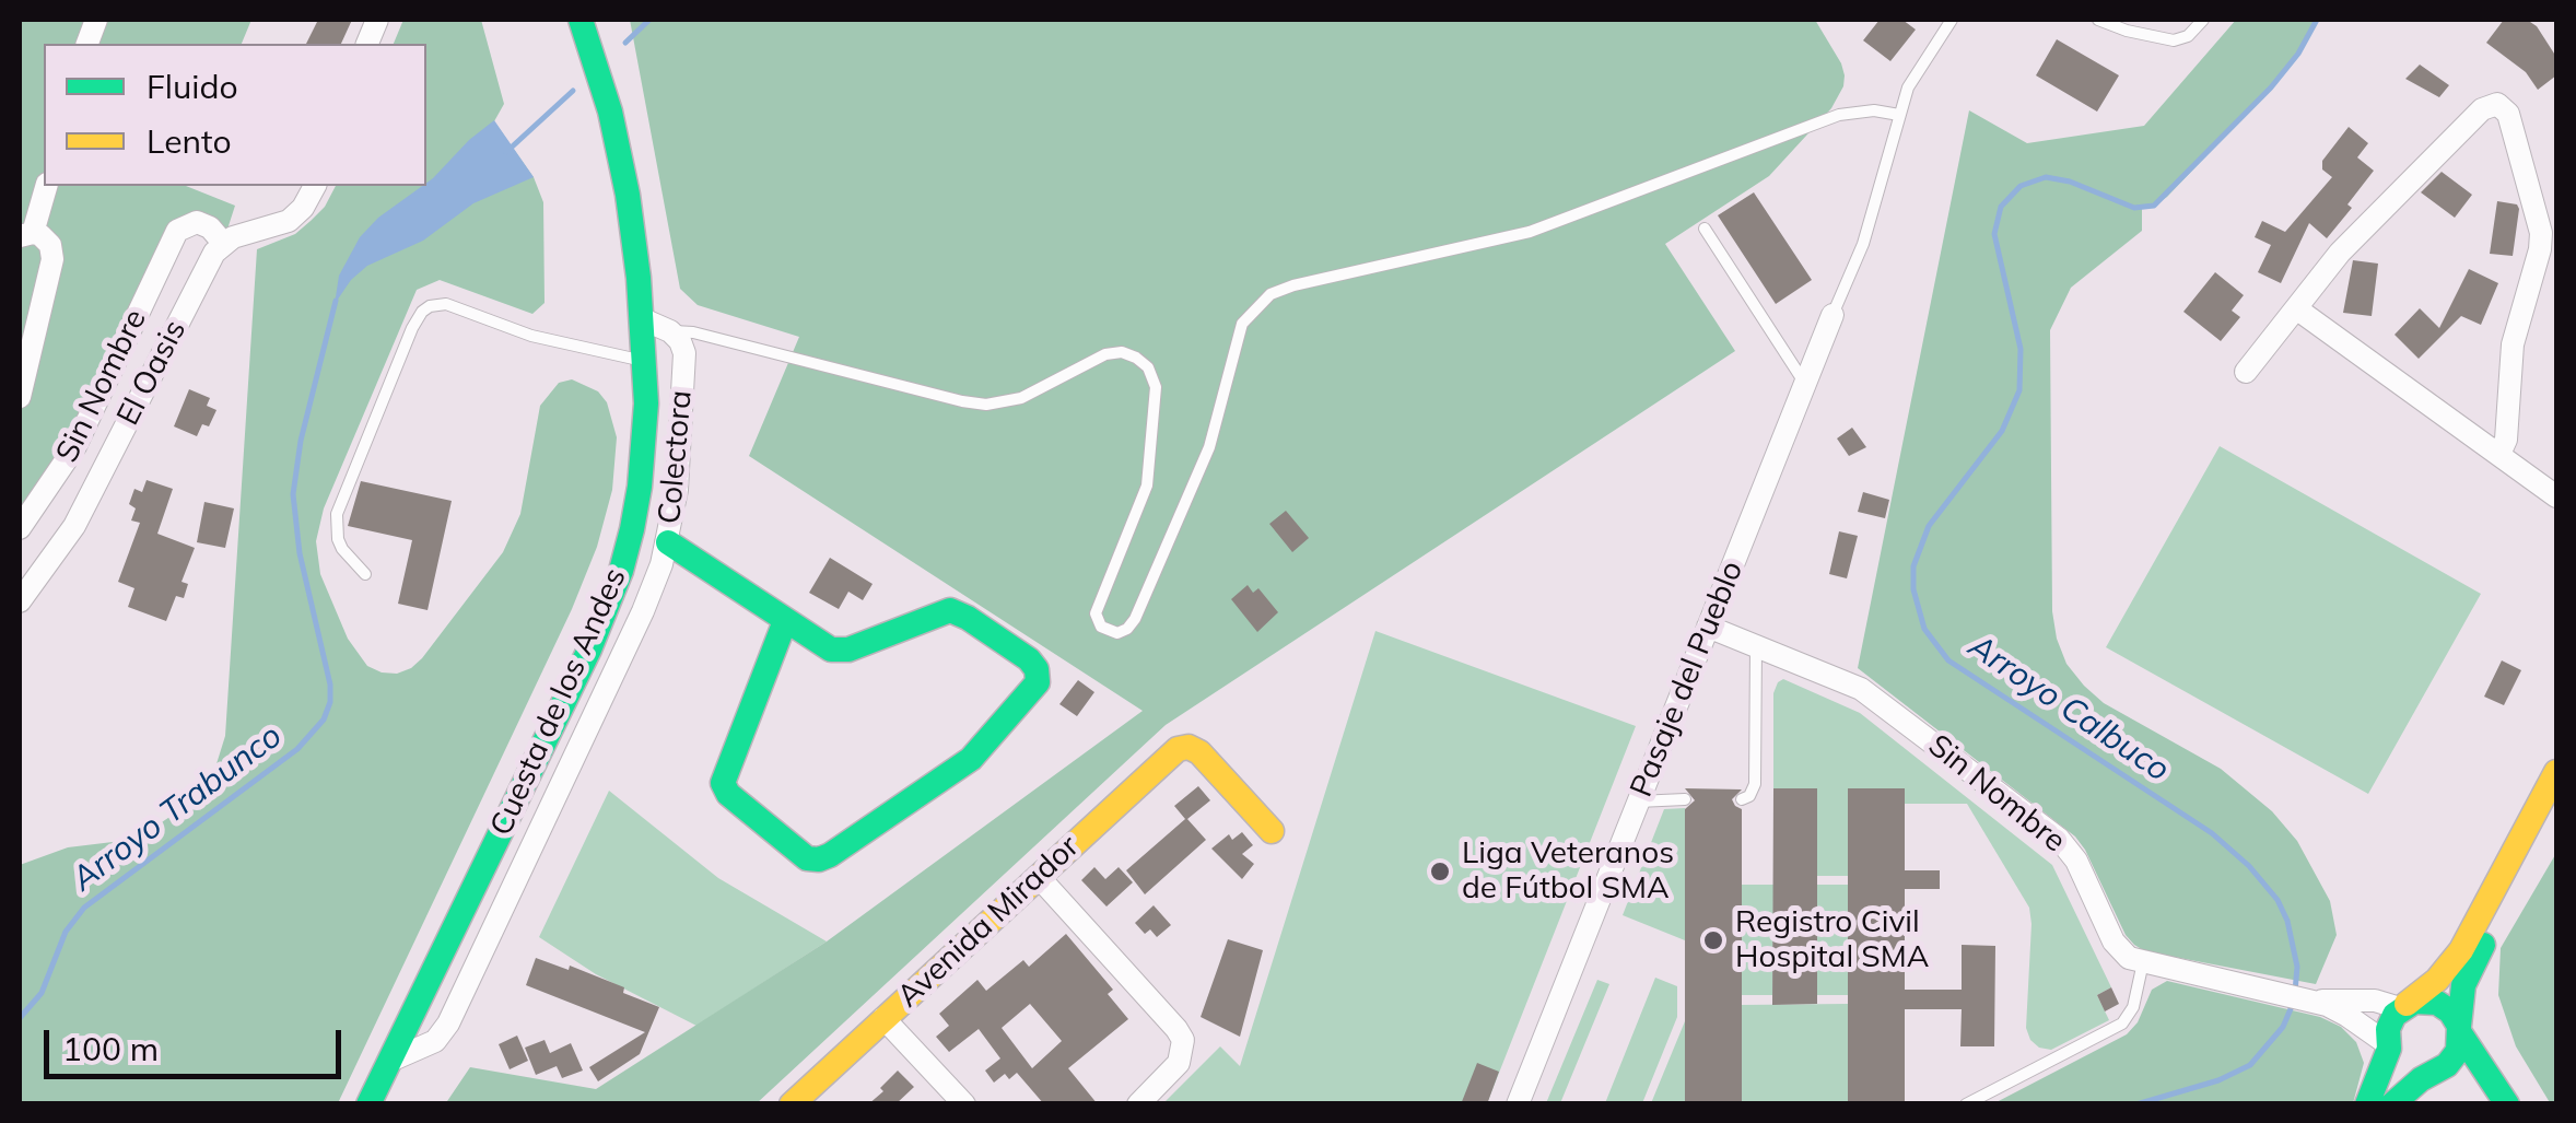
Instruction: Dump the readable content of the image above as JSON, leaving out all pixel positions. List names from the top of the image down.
{
  "streets": {
    "main road": ["Cuesta de los Andes", "Avenida Mirador"],
    "street": [
      "El Oasis",
      "Sin Nombre",
      "Colectora",
      "Pasaje del Pueblo"
    ]
  },
  "crossings": [
    ["El Oasis", "Sin Nombre"],
    ["Sin Nombre", "Pasaje del Pueblo"],
    ["Colectora", "Cuesta de los Andes"]
  ],
  "water": ["Arroyo Calbuco", "Arroyo Trabunco"],
  "places": ["Liga Veteranos de Fútbol SMA", "Registro Civil Hospital SMA"],
  "legend": ["Fluido", "Lento"],
  "scale_bar": "100 m"
}
